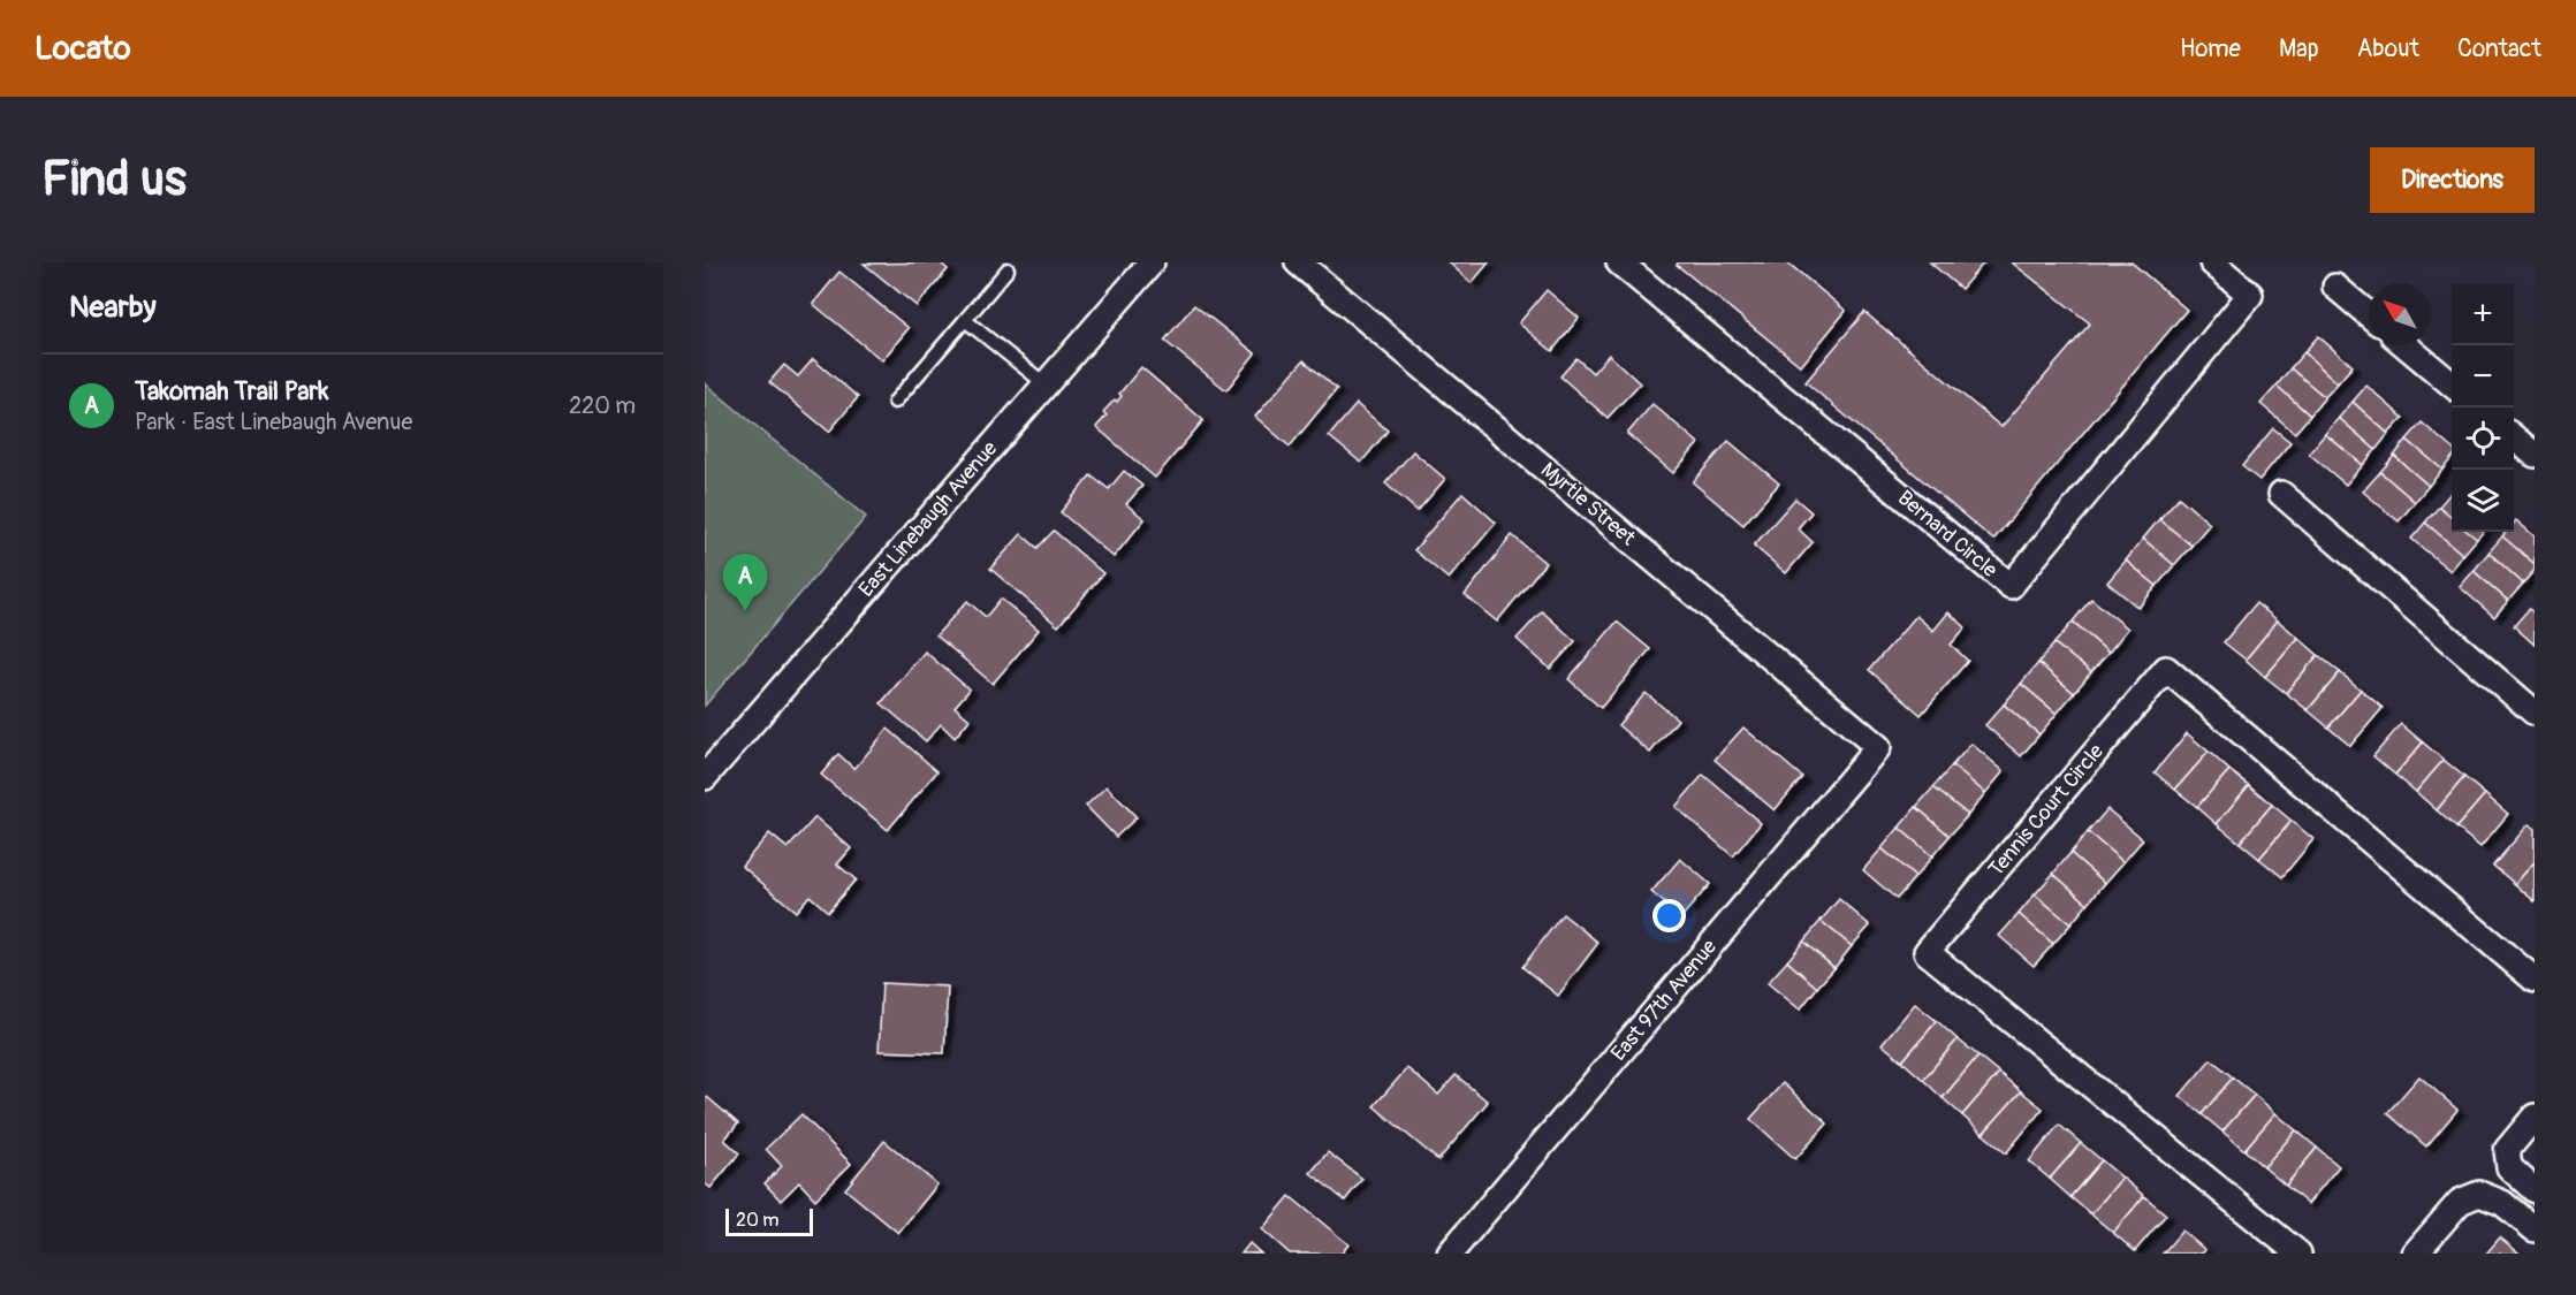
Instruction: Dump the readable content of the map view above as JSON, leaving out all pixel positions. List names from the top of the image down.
{
  "streets": {
    "street": [
      "Myrtle Street",
      "East Linebaugh Avenue",
      "Bernard Circle",
      "Tennis Court Circle",
      "East 97th Avenue"
    ]
  },
  "crossings": [
    ["Myrtle Street", "East 97th Avenue"]
  ],
  "scale_bar": "20 m",
  "north": "top left",
  "page": {
    "header": "Locato",
    "nav": [
      "Home",
      "Map",
      "About",
      "Contact"
    ],
    "buttons": "Directions",
    "title": "Find us",
    "heading": "Nearby",
    "map_buttons": ["+", "−"],
    "list": [
      {
        "mark": "A",
        "name": "Takomah Trail Park",
        "note": "Park · East Linebaugh Avenue",
        "value": "220 m"
      }
    ],
    "pins": "A",
    "scale": "20 m"
  }
}
